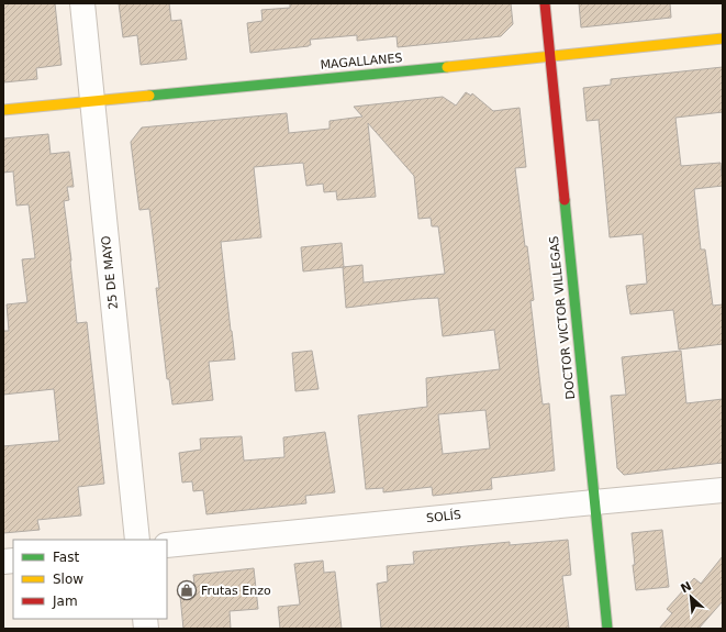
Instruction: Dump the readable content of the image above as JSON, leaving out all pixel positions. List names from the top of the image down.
{
  "streets": {
    "street": [
      "MAGALLANES",
      "25 DE MAYO",
      "DOCTOR VICTOR VILLEGAS",
      "SOLÍS"
    ]
  },
  "crossings": [
    ["MAGALLANES", "25 DE MAYO"],
    ["MAGALLANES", "DOCTOR VICTOR VILLEGAS"],
    ["DOCTOR VICTOR VILLEGAS", "SOLÍS"]
  ],
  "places": {
    "shop": ["Frutas Enzo"]
  },
  "legend": ["Fast", "Slow", "Jam"],
  "north": "top left"
}
